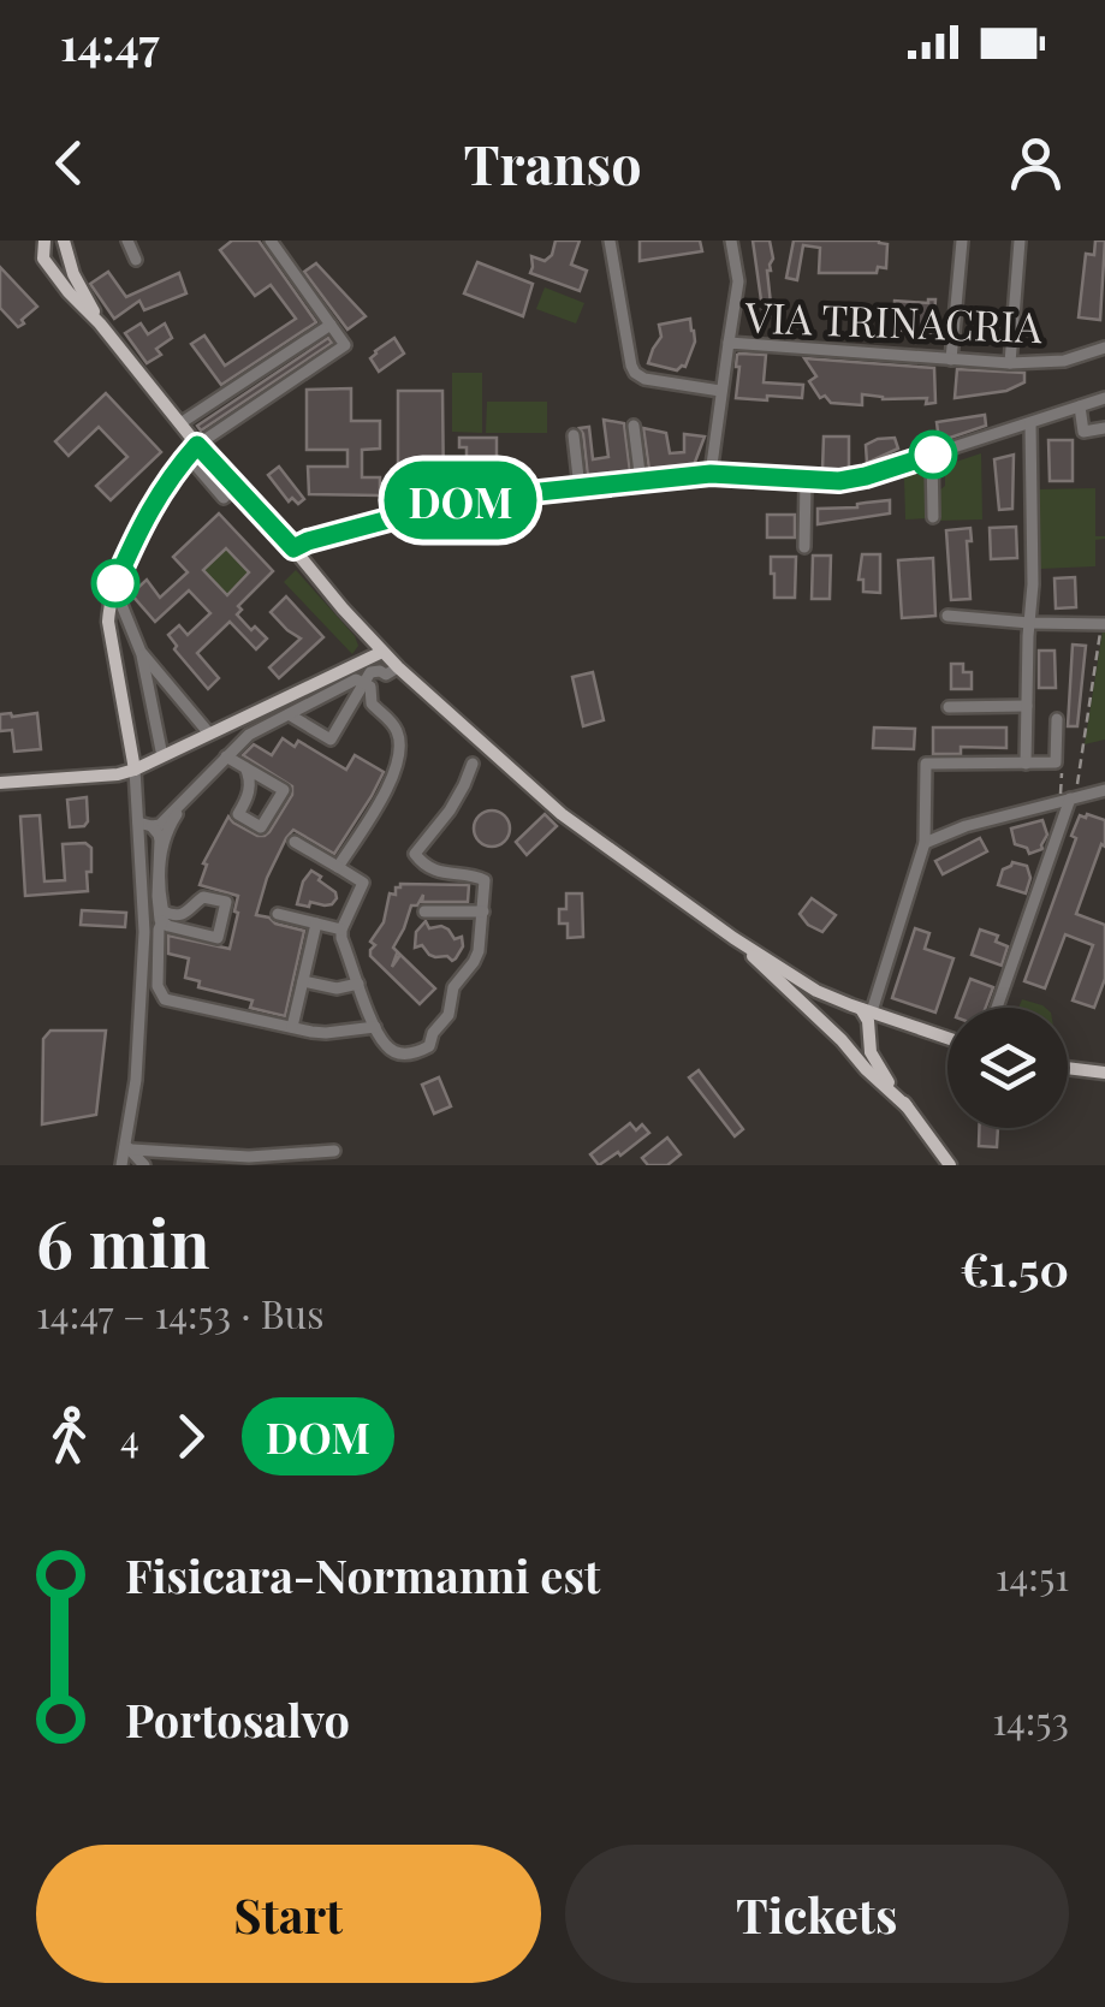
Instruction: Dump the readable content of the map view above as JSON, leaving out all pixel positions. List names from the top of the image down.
{
  "streets": {
    "street": ["VIA TRINACRIA"]
  },
  "lines": ["bus line DOM"],
  "page": {
    "status": "14:47",
    "header": "Transo",
    "on_map": "DOM",
    "heading": ["6 min", "14:47 – 14:53 · Bus", "€1.50"],
    "legs": ["4", "DOM"],
    "list": [
      {
        "name": "Fisicara-Normanni est",
        "value": "14:51"
      },
      {
        "name": "Portosalvo",
        "value": "14:53"
      }
    ],
    "buttons": ["Start", "Tickets"]
  }
}
